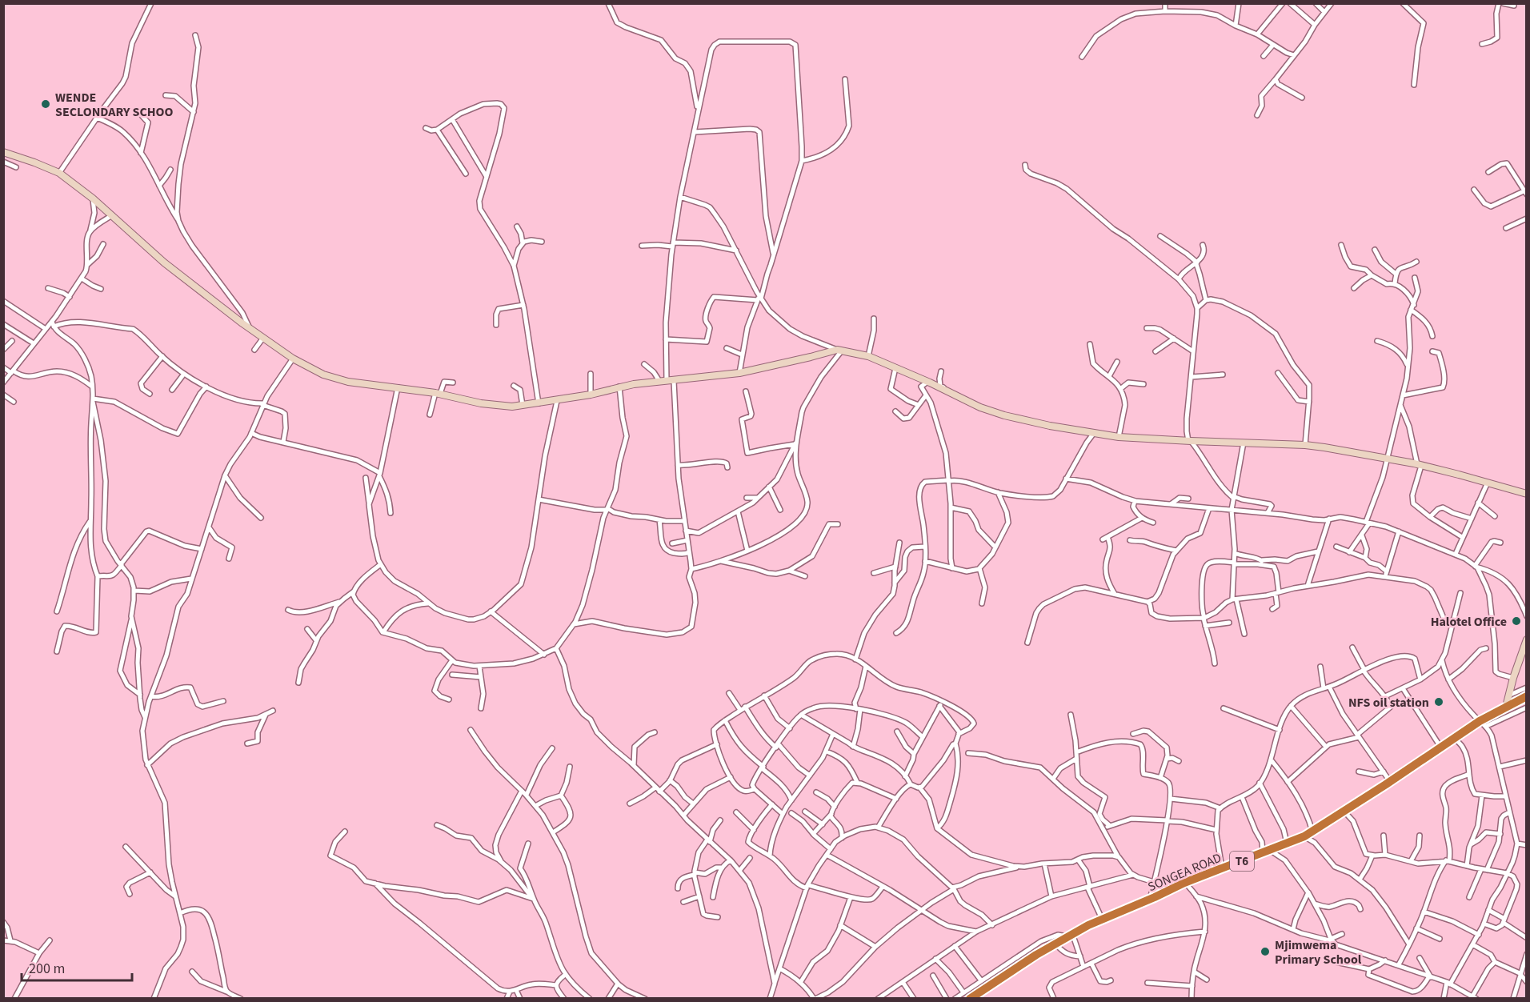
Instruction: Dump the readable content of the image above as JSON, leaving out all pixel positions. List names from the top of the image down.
{
  "streets": {
    "highway": ["T6", "SONGEA ROAD"]
  },
  "crossings": [
    ["T6", "SONGEA ROAD"]
  ],
  "places": [
    "WENDE SECLONDARY SCHOO",
    "Halotel Office",
    "NFS oil station",
    "Mjimwema Primary School"
  ],
  "scale_bar": "200 m"
}
